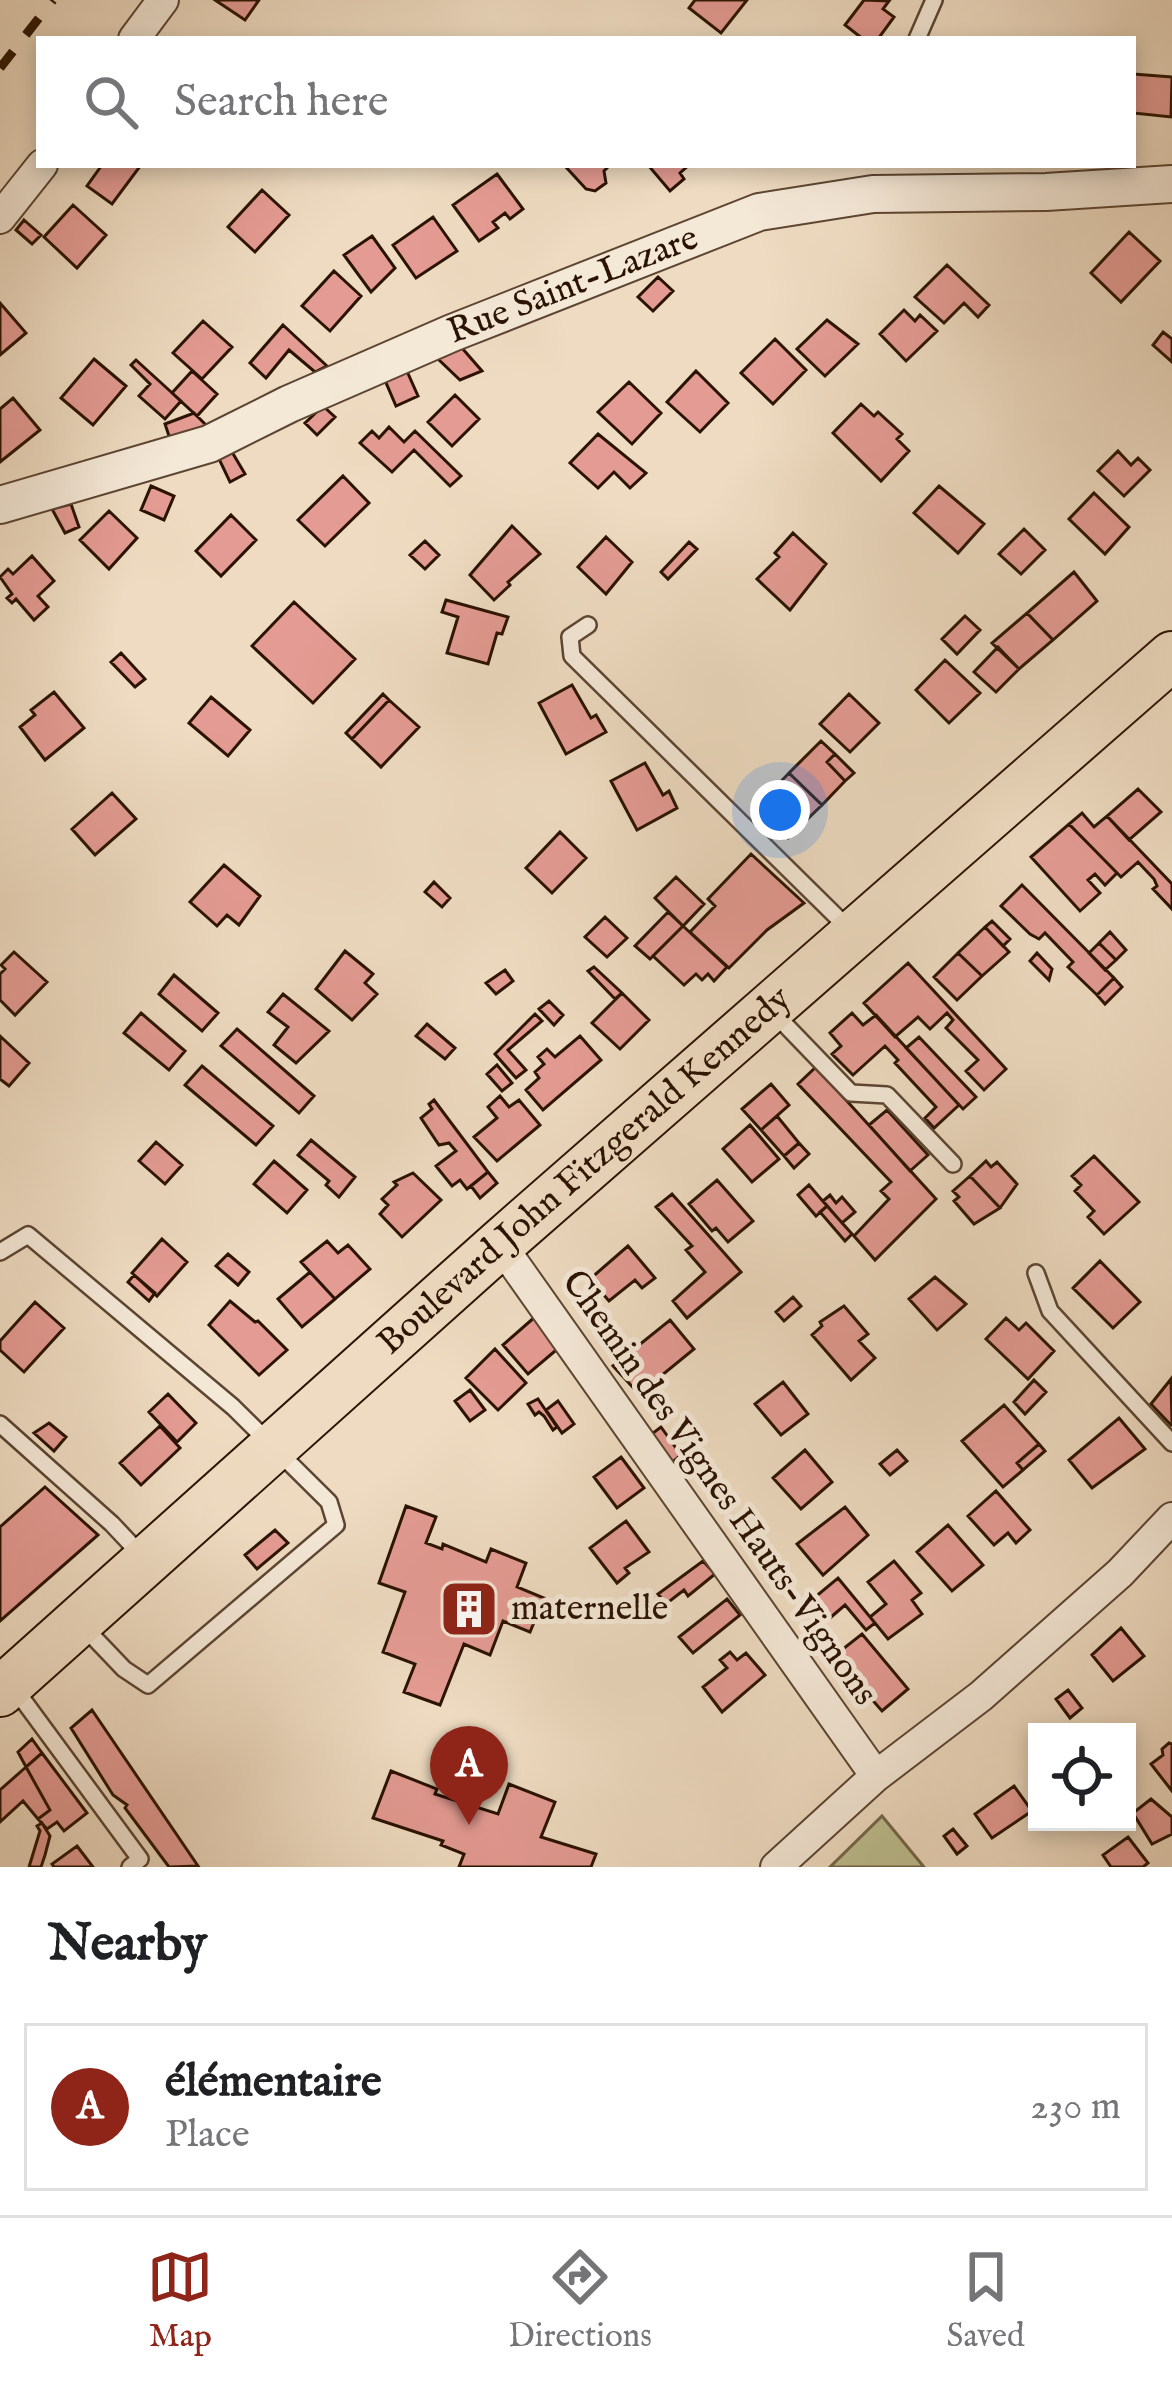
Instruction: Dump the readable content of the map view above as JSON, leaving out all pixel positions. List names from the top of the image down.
{
  "streets": {
    "main road": ["Boulevard John Fitzgerald Kennedy"],
    "street": ["Rue Saint-Lazare", "Chemin des Vignes Hauts-Vignons"]
  },
  "crossings": [
    ["Boulevard John Fitzgerald Kennedy", "Chemin des Vignes Hauts-Vignons"]
  ],
  "places": {
    "building": ["maternelle"]
  },
  "page": {
    "search": "Search here",
    "pins": "A",
    "heading": "Nearby",
    "list": [
      {
        "mark": "A",
        "name": "élémentaire",
        "note": "Place",
        "value": "230 m"
      }
    ],
    "nav": ["Map", "Directions", "Saved"]
  }
}
